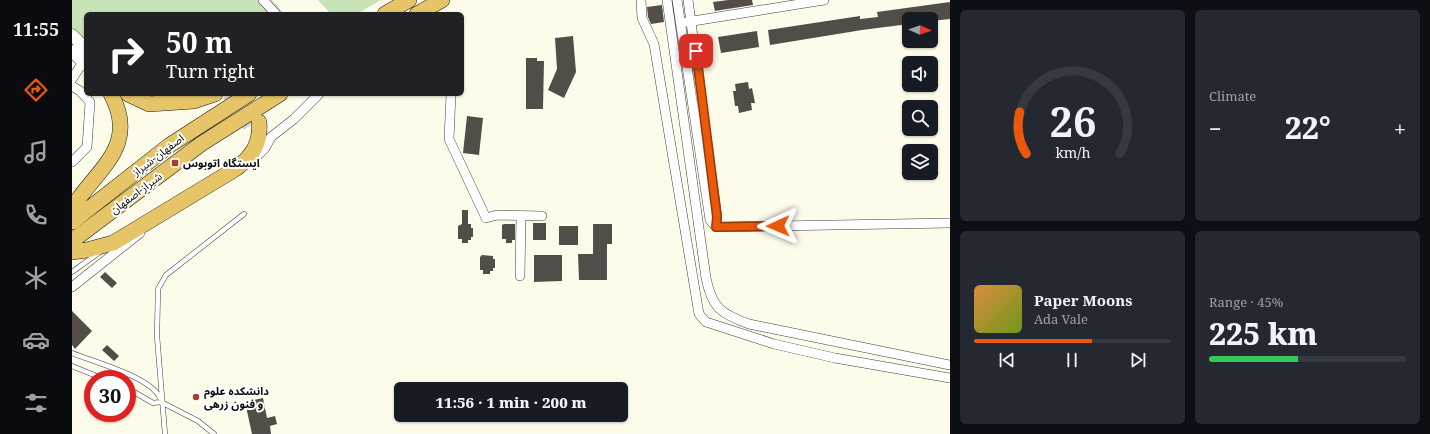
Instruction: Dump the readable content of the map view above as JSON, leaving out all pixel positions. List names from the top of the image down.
{
  "streets": {
    "highway": ["اصفهان-شیراز", "شیراز-اصفهان"]
  },
  "places": {
    "transit": ["ایستگاه اتوبوس"],
    "other": ["دانشکده علوم و فنون زرهی"]
  },
  "north": "right",
  "page": {
    "tabs": "11:55",
    "tile": [
      "Climate",
      ["Range · 45%", "225 km"]
    ],
    "turn": ["50 m", "Turn right"],
    "heat": ["−", "22°", "+"],
    "song": ["Paper Moons", "Ada Vale"],
    "limit": "30",
    "trip": "11:56 · 1 min · 200 m",
    "gauge": ["26", "km/h"]
  }
}
